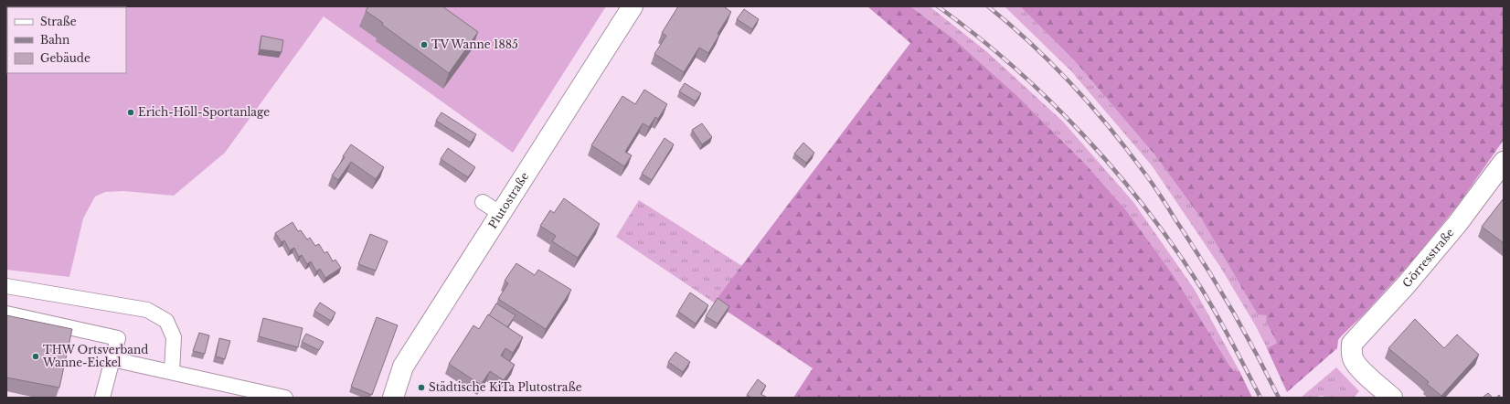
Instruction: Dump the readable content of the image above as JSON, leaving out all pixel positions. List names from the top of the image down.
{
  "streets": {
    "street": ["Plutostraße", "Görresstraße"]
  },
  "places": [
    "TV Wanne 1885",
    "Erich-Höll-Sportanlage",
    "THW Ortsverband Wanne-Eickel",
    "Städtische KiTa Plutostraße"
  ],
  "legend": ["Straße", "Bahn", "Gebäude"]
}
